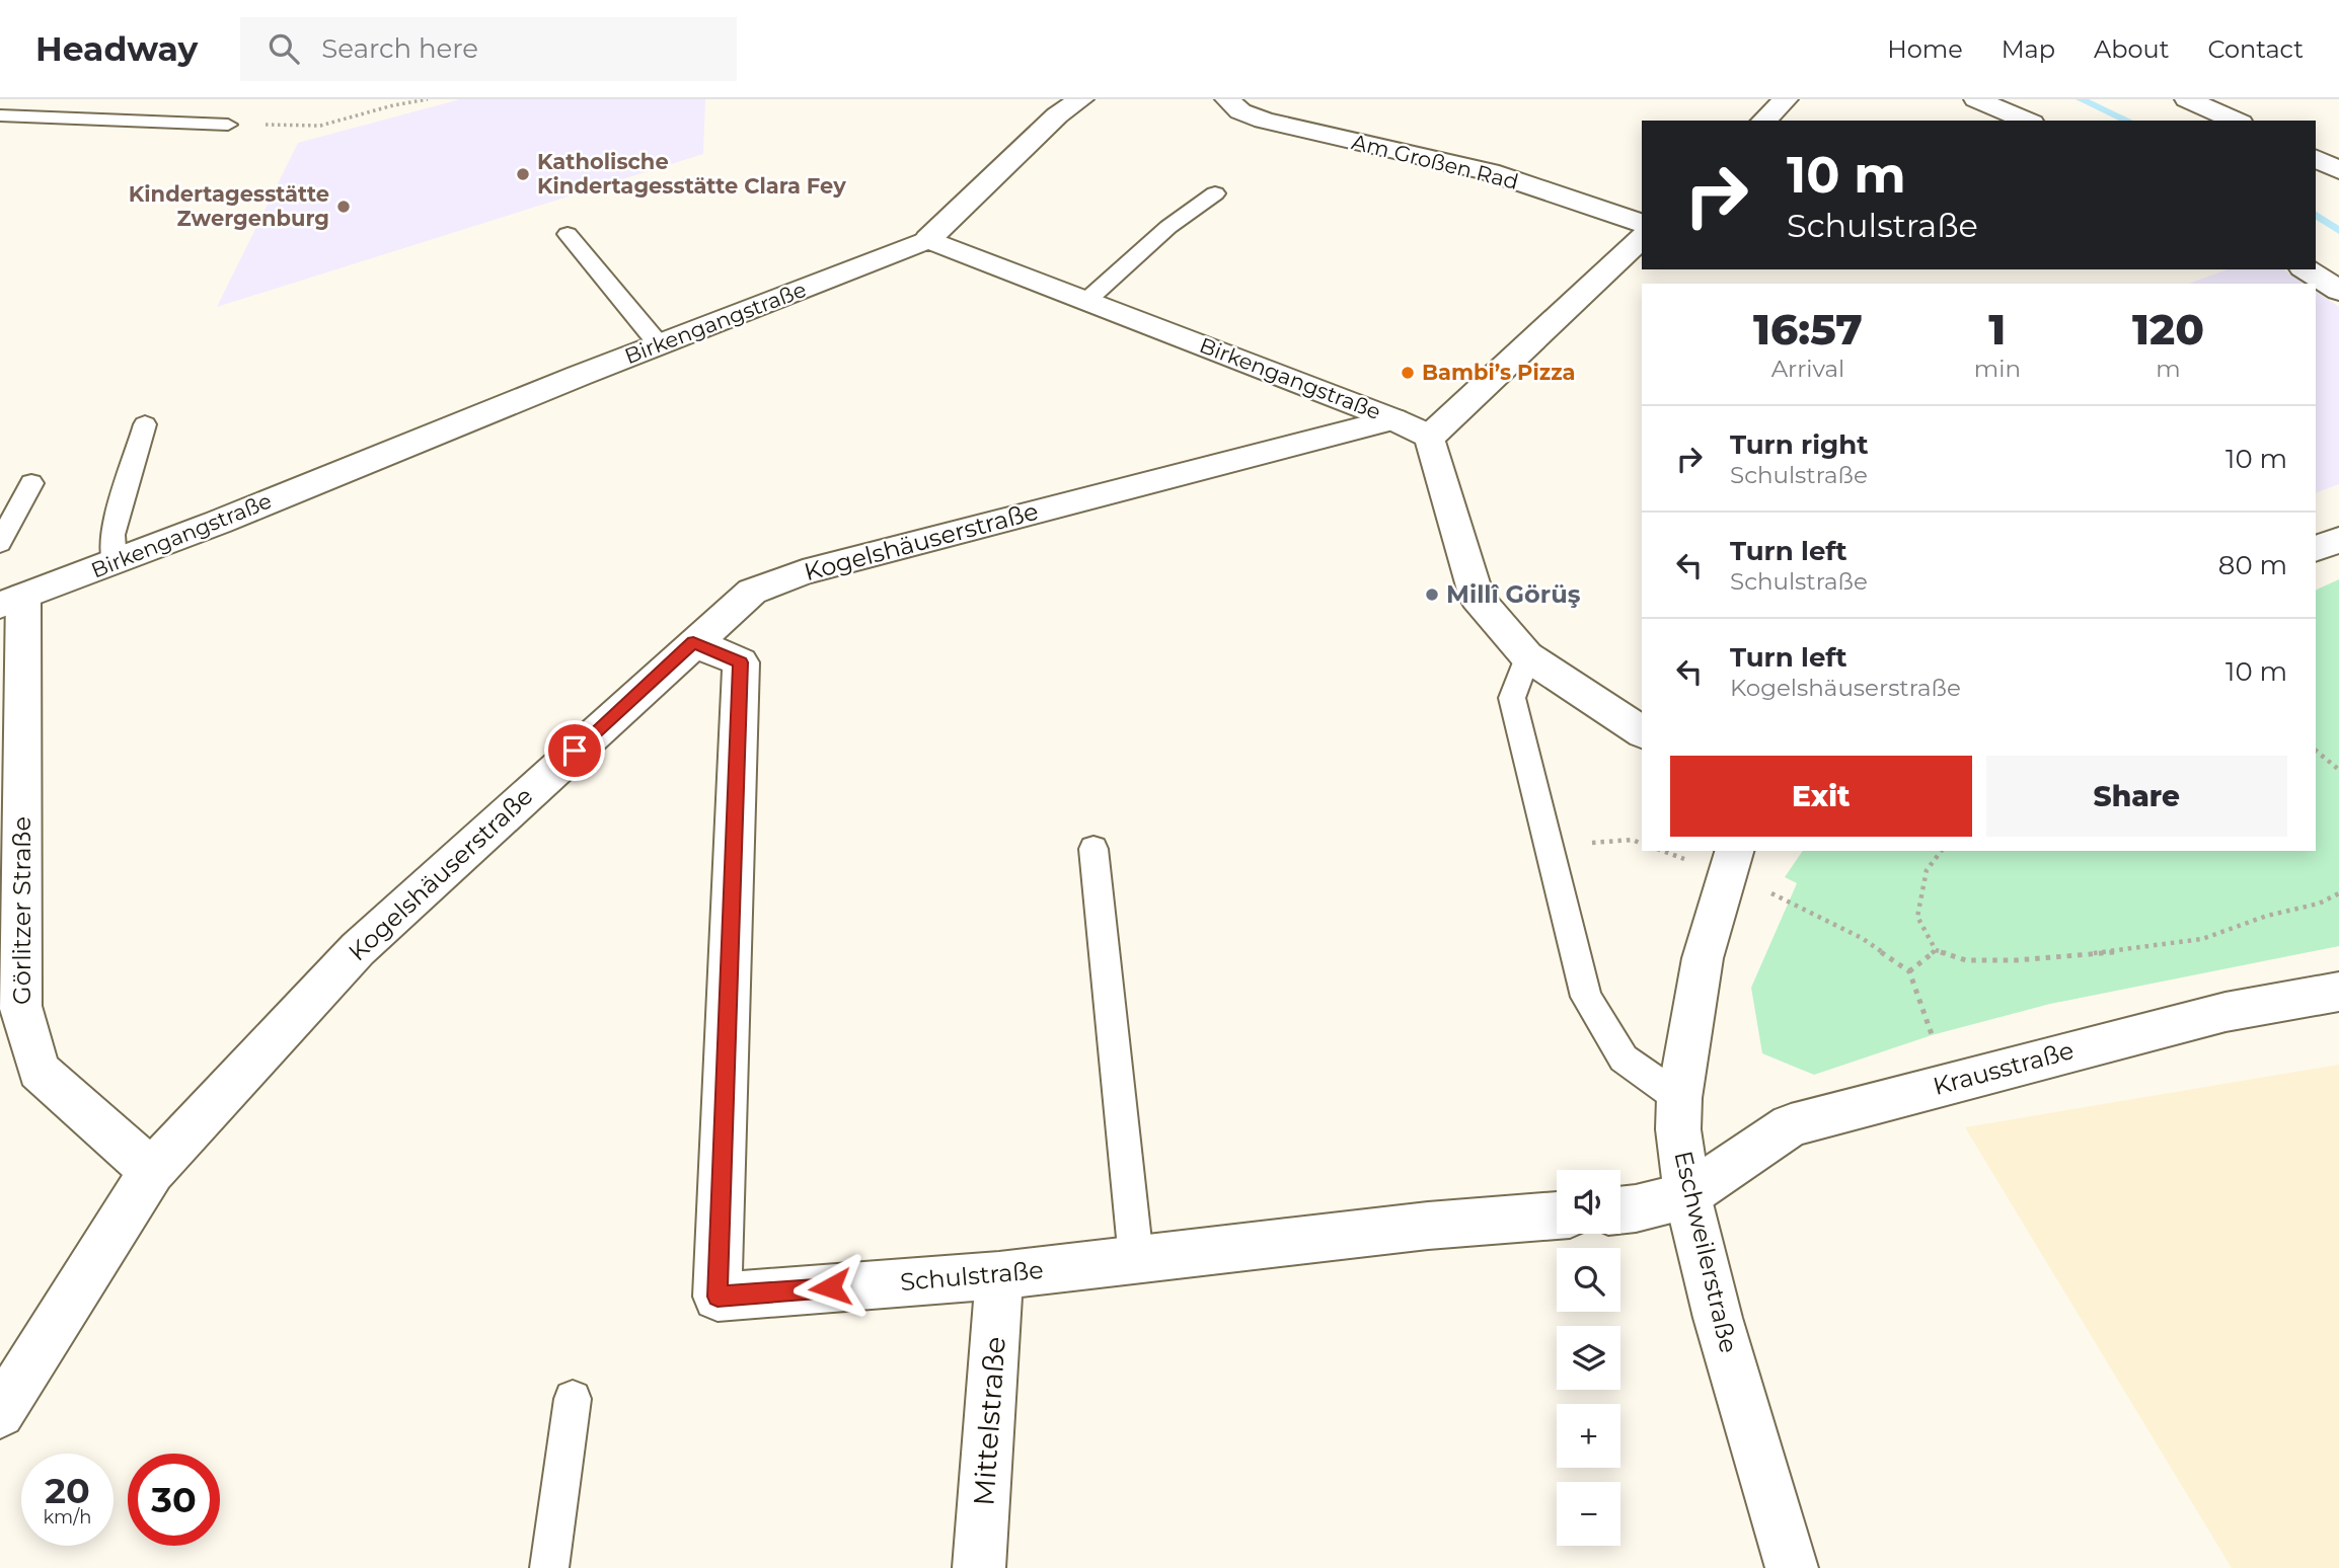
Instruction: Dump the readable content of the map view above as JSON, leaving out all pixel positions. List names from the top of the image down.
{
  "streets": {
    "street": [
      "Am Großen Rad",
      "Birkengangstraße",
      "Kogelshäuserstraße",
      "Görlitzer Straße",
      "Krausstraße",
      "Eschweilerstraße",
      "Schulstraße",
      "Mittelstraße"
    ]
  },
  "crossings": [
    ["Birkengangstraße", "Kogelshäuserstraße"],
    ["Birkengangstraße", "Görlitzer Straße"],
    ["Kogelshäuserstraße", "Görlitzer Straße"],
    ["Kogelshäuserstraße", "Schulstraße"],
    ["Krausstraße", "Eschweilerstraße"],
    ["Schulstraße", "Mittelstraße"]
  ],
  "places": [
    "Katholische Kindertagesstätte Clara Fey",
    "Kindertagesstätte Zwergenburg",
    "Bambi’s Pizza",
    "Millî Görüş"
  ],
  "page": {
    "header": "Headway",
    "search": "Search here",
    "nav": [
      "Home",
      "Map",
      "About",
      "Contact"
    ],
    "turn": ["10 m", "Schulstraße"],
    "eta": [
      "16:57",
      "Arrival",
      "1",
      "min",
      "120",
      "m"
    ],
    "list": [
      {
        "name": "Turn right",
        "note": "Schulstraße",
        "value": "10 m"
      },
      {
        "name": "Turn left",
        "note": "Schulstraße",
        "value": "80 m"
      },
      {
        "name": "Turn left",
        "note": "Kogelshäuserstraße",
        "value": "10 m"
      }
    ],
    "buttons": ["Exit", "Share"],
    "map_buttons": ["+", "−"],
    "speed": "20 km/h",
    "limit": "30"
  }
}
